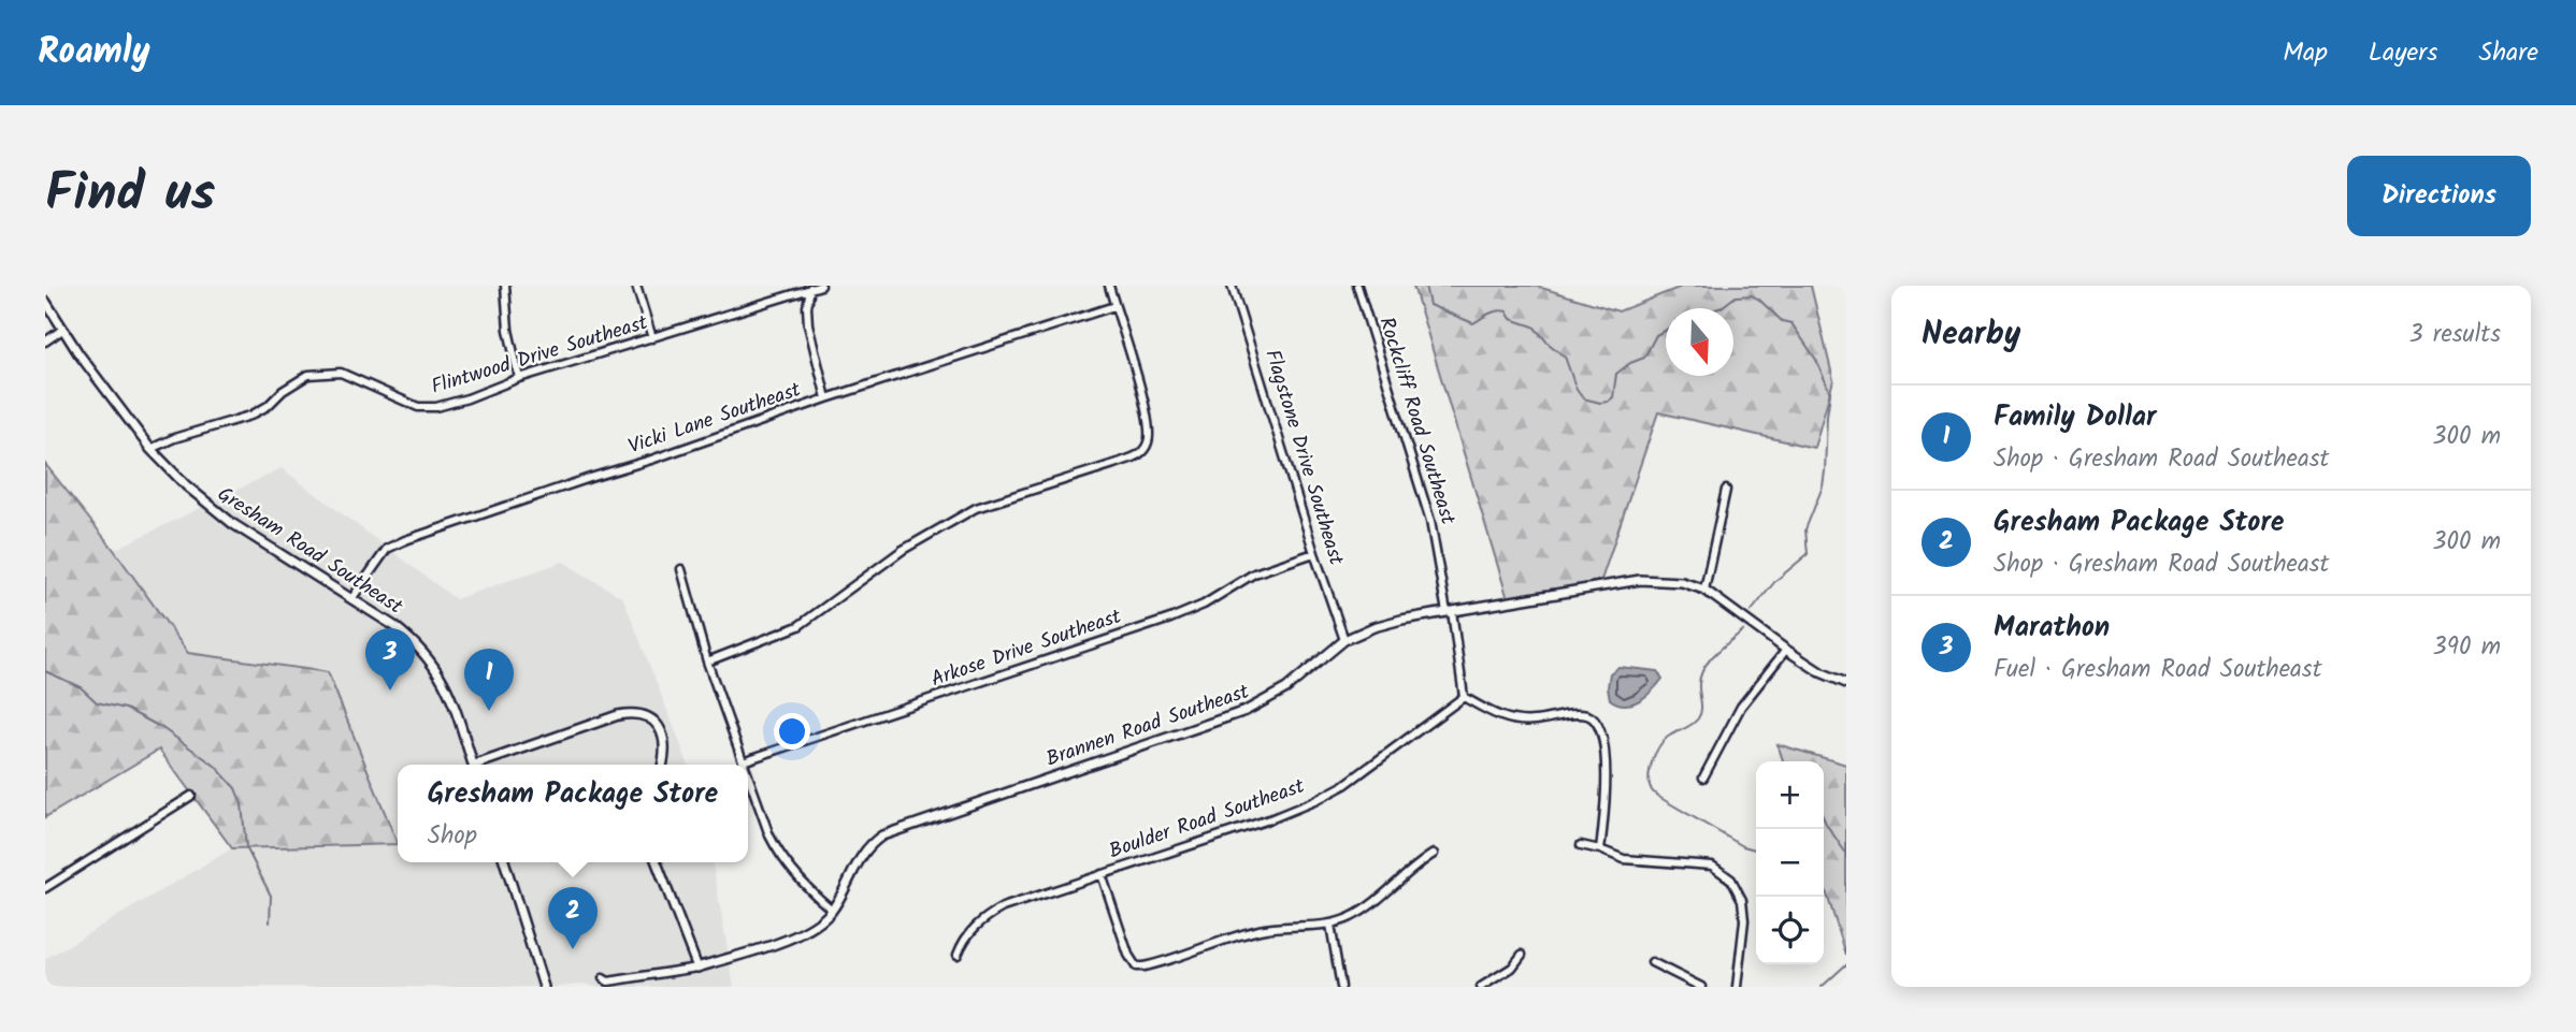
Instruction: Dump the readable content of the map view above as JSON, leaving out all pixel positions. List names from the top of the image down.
{
  "streets": {
    "street": [
      "Flintwood Drive Southeast",
      "Vicki Lane Southeast",
      "Rockcliff Road Southeast",
      "Flagstone Drive Southeast",
      "Gresham Road Southeast",
      "Arkose Drive Southeast",
      "Brannen Road Southeast",
      "Boulder Road Southeast"
    ]
  },
  "crossings": [
    ["Flintwood Drive Southeast", "Gresham Road Southeast"],
    ["Vicki Lane Southeast", "Gresham Road Southeast"],
    ["Rockcliff Road Southeast", "Brannen Road Southeast"],
    ["Rockcliff Road Southeast", "Boulder Road Southeast"],
    ["Flagstone Drive Southeast", "Arkose Drive Southeast"],
    ["Flagstone Drive Southeast", "Brannen Road Southeast"]
  ],
  "north": "bottom",
  "page": {
    "header": "Roamly",
    "nav": ["Map", "Layers", "Share"],
    "title": "Find us",
    "buttons": "Directions",
    "heading": ["Nearby", "3 results"],
    "list": [
      {
        "mark": "1",
        "name": "Family Dollar",
        "note": "Shop · Gresham Road Southeast",
        "value": "300 m"
      },
      {
        "mark": "2",
        "name": "Gresham Package Store",
        "note": "Shop · Gresham Road Southeast",
        "value": "300 m"
      },
      {
        "mark": "3",
        "name": "Marathon",
        "note": "Fuel · Gresham Road Southeast",
        "value": "390 m"
      }
    ],
    "pins": ["3", "1", "2"],
    "map_buttons": ["+", "−"],
    "popup": ["Gresham Package Store", "Shop"]
  }
}
